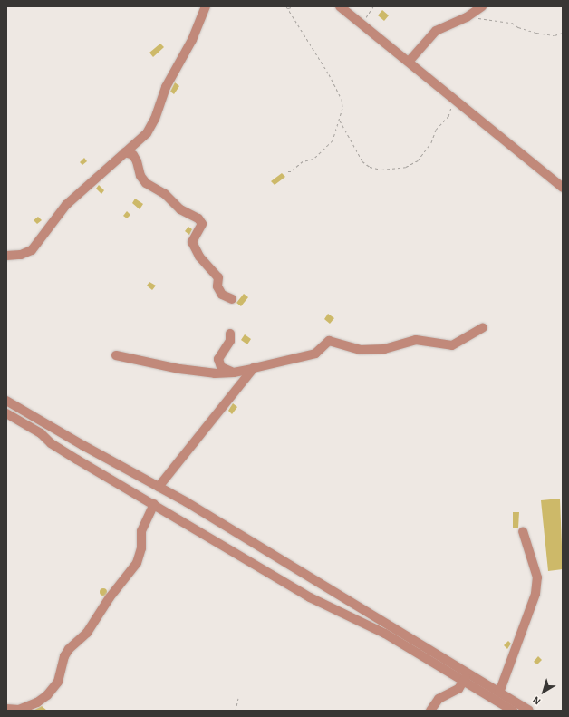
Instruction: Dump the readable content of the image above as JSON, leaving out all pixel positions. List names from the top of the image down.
{
  "north": "bottom left"
}
